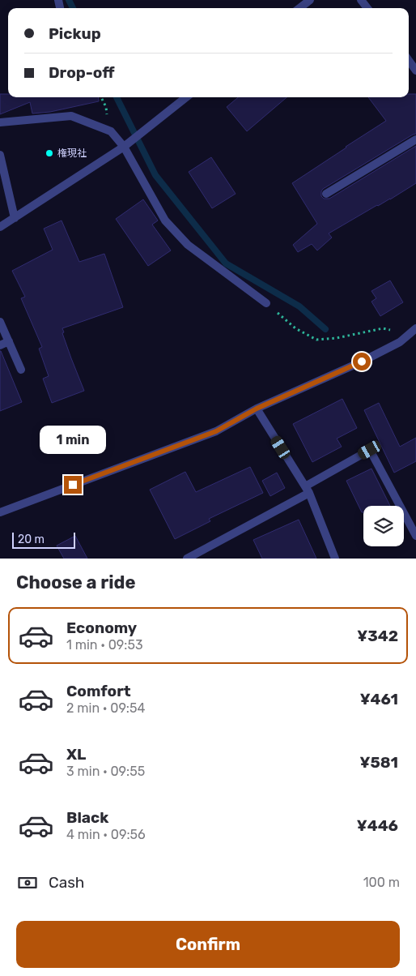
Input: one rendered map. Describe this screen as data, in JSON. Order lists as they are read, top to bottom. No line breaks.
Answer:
{"places":["権現社"],"scale_bar":"20 m","page":{"banner":["Pickup","Drop-off"],"bubble":"1 min","scale":"20 m","heading":"Choose a ride","list":[{"name":"Economy","note":"1 min · 09:53","value":"¥342"},{"name":"Comfort","note":"2 min · 09:54","value":"¥461"},{"name":"XL","note":"3 min · 09:55","value":"¥581"},{"name":"Black","note":"4 min · 09:56","value":"¥446"}],"pay":["Cash","100 m"],"buttons":"Confirm"}}
